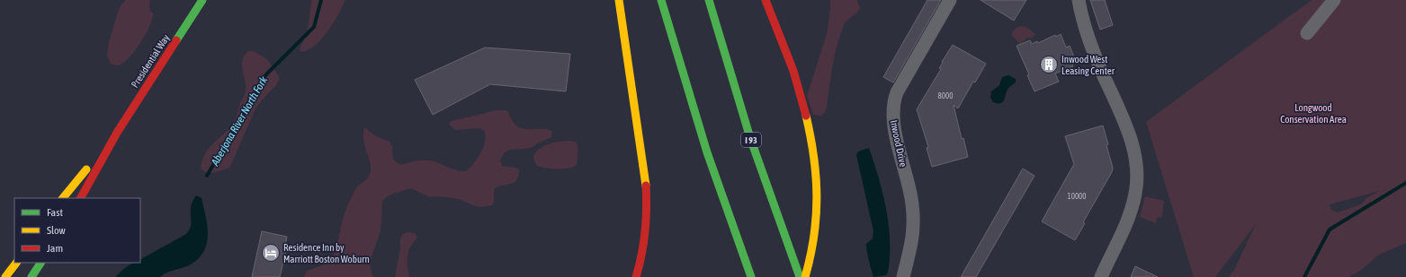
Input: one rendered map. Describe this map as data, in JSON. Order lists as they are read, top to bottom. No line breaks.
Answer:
{"streets":{"main road":["Presidential Way","I 93"],"street":["Inwood Drive"]},"water":["Aberjona River North Fork"],"parks":["Longwood Conservation Area"],"places":{"building":["Inwood West Leasing Center"],"hotel":["Residence Inn by Marriott Boston Woburn"]},"house_numbers":["8000","10000"],"legend":["Fast","Slow","Jam"]}
